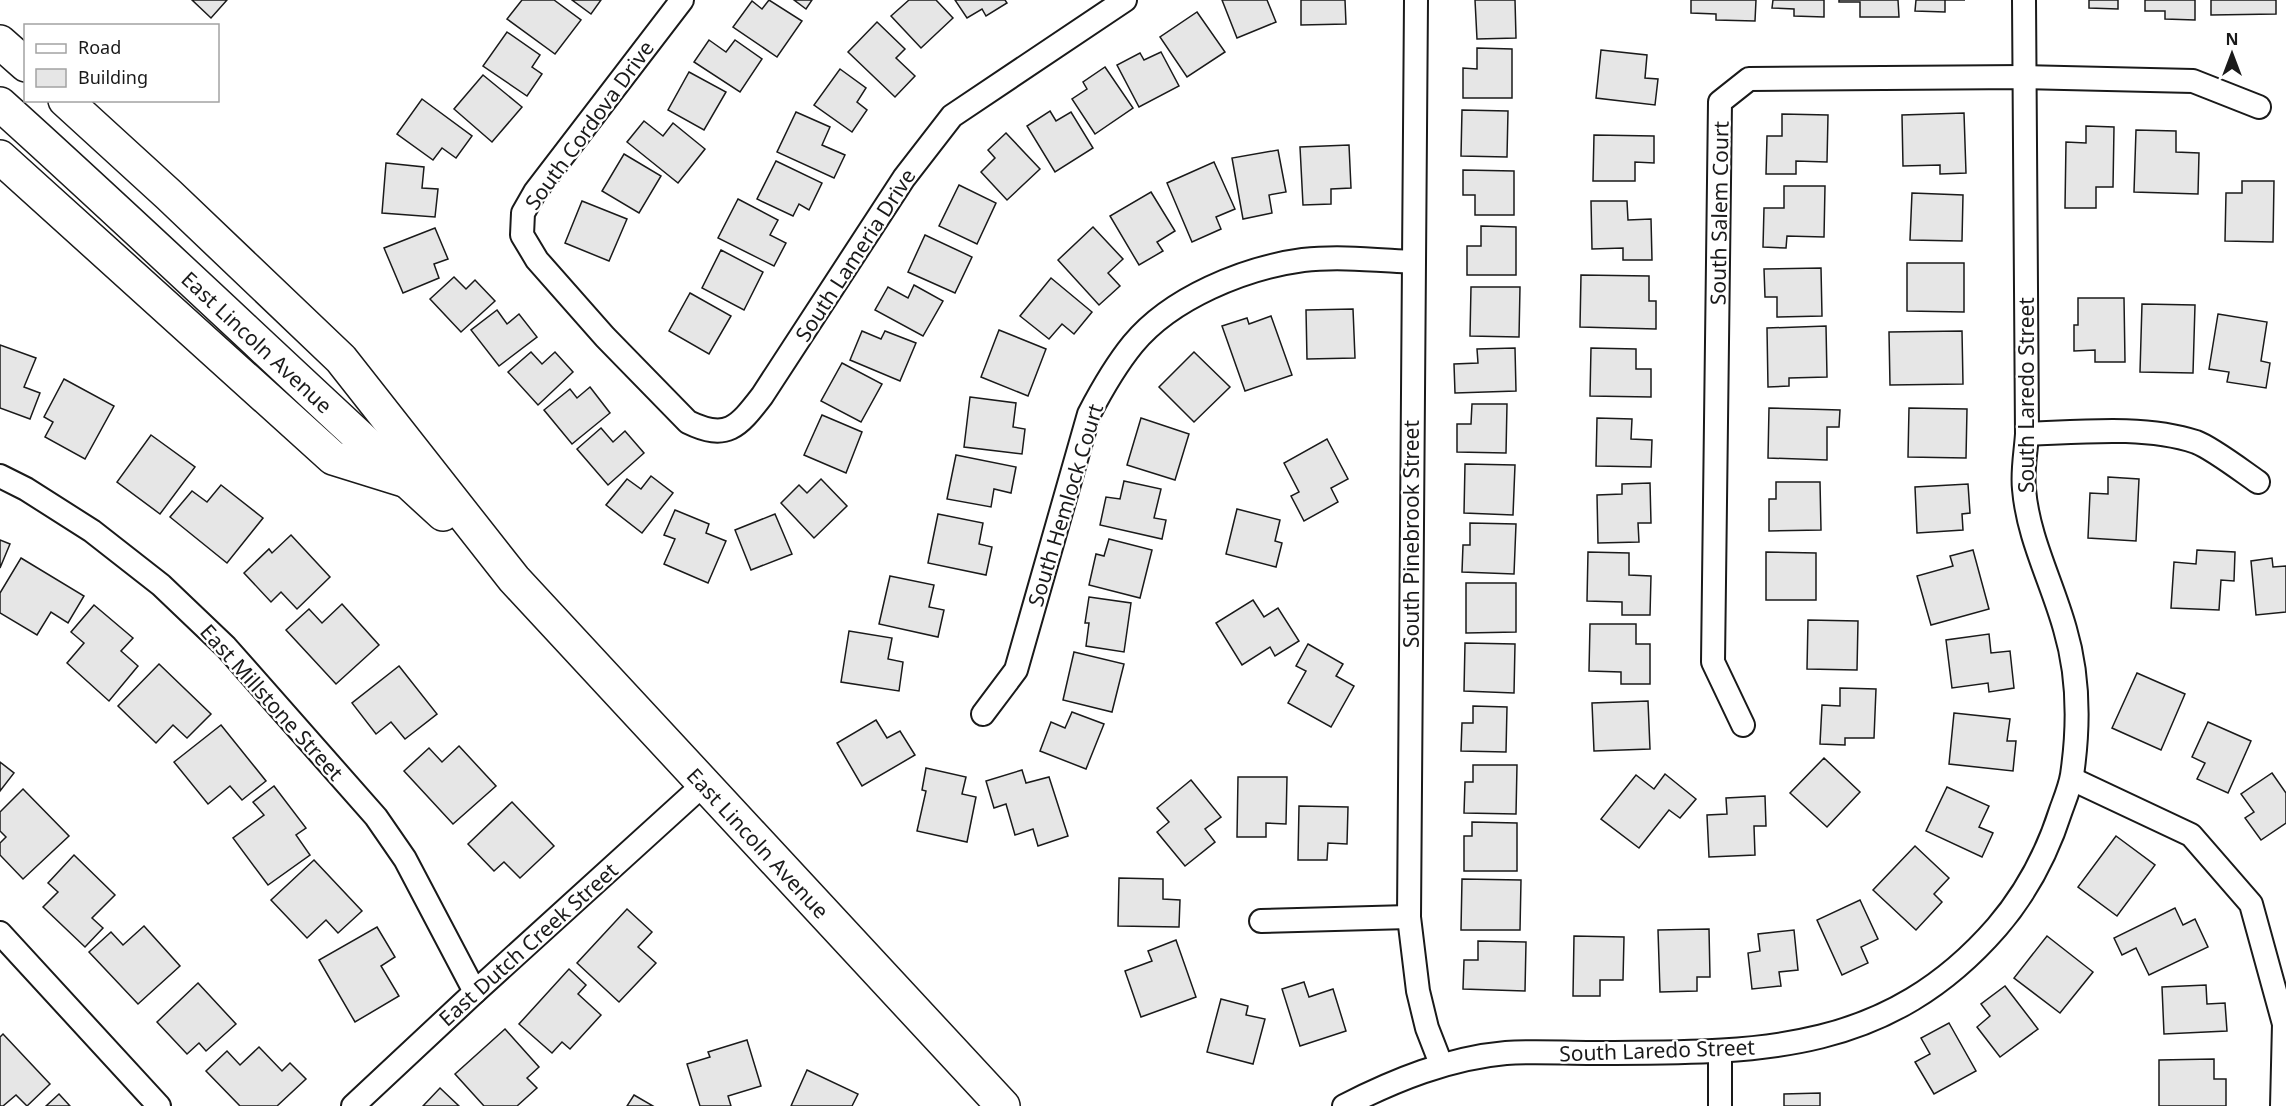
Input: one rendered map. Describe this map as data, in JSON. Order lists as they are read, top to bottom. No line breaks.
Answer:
{"streets":{"main road":["East Lincoln Avenue"],"street":["South Cordova Drive","South Salem Court","South Lameria Drive","South Laredo Street","South Hemlock Court","South Pinebrook Street","East Millstone Street","East Dutch Creek Street"]},"crossings":[["South Cordova Drive","South Lameria Drive"],["South Salem Court","South Laredo Street"],["East Lincoln Avenue","East Dutch Creek Street"],["South Laredo Street","South Pinebrook Street"],["South Hemlock Court","South Pinebrook Street"],["East Millstone Street","East Dutch Creek Street"]],"legend":["Road","Building"],"north":"top"}
